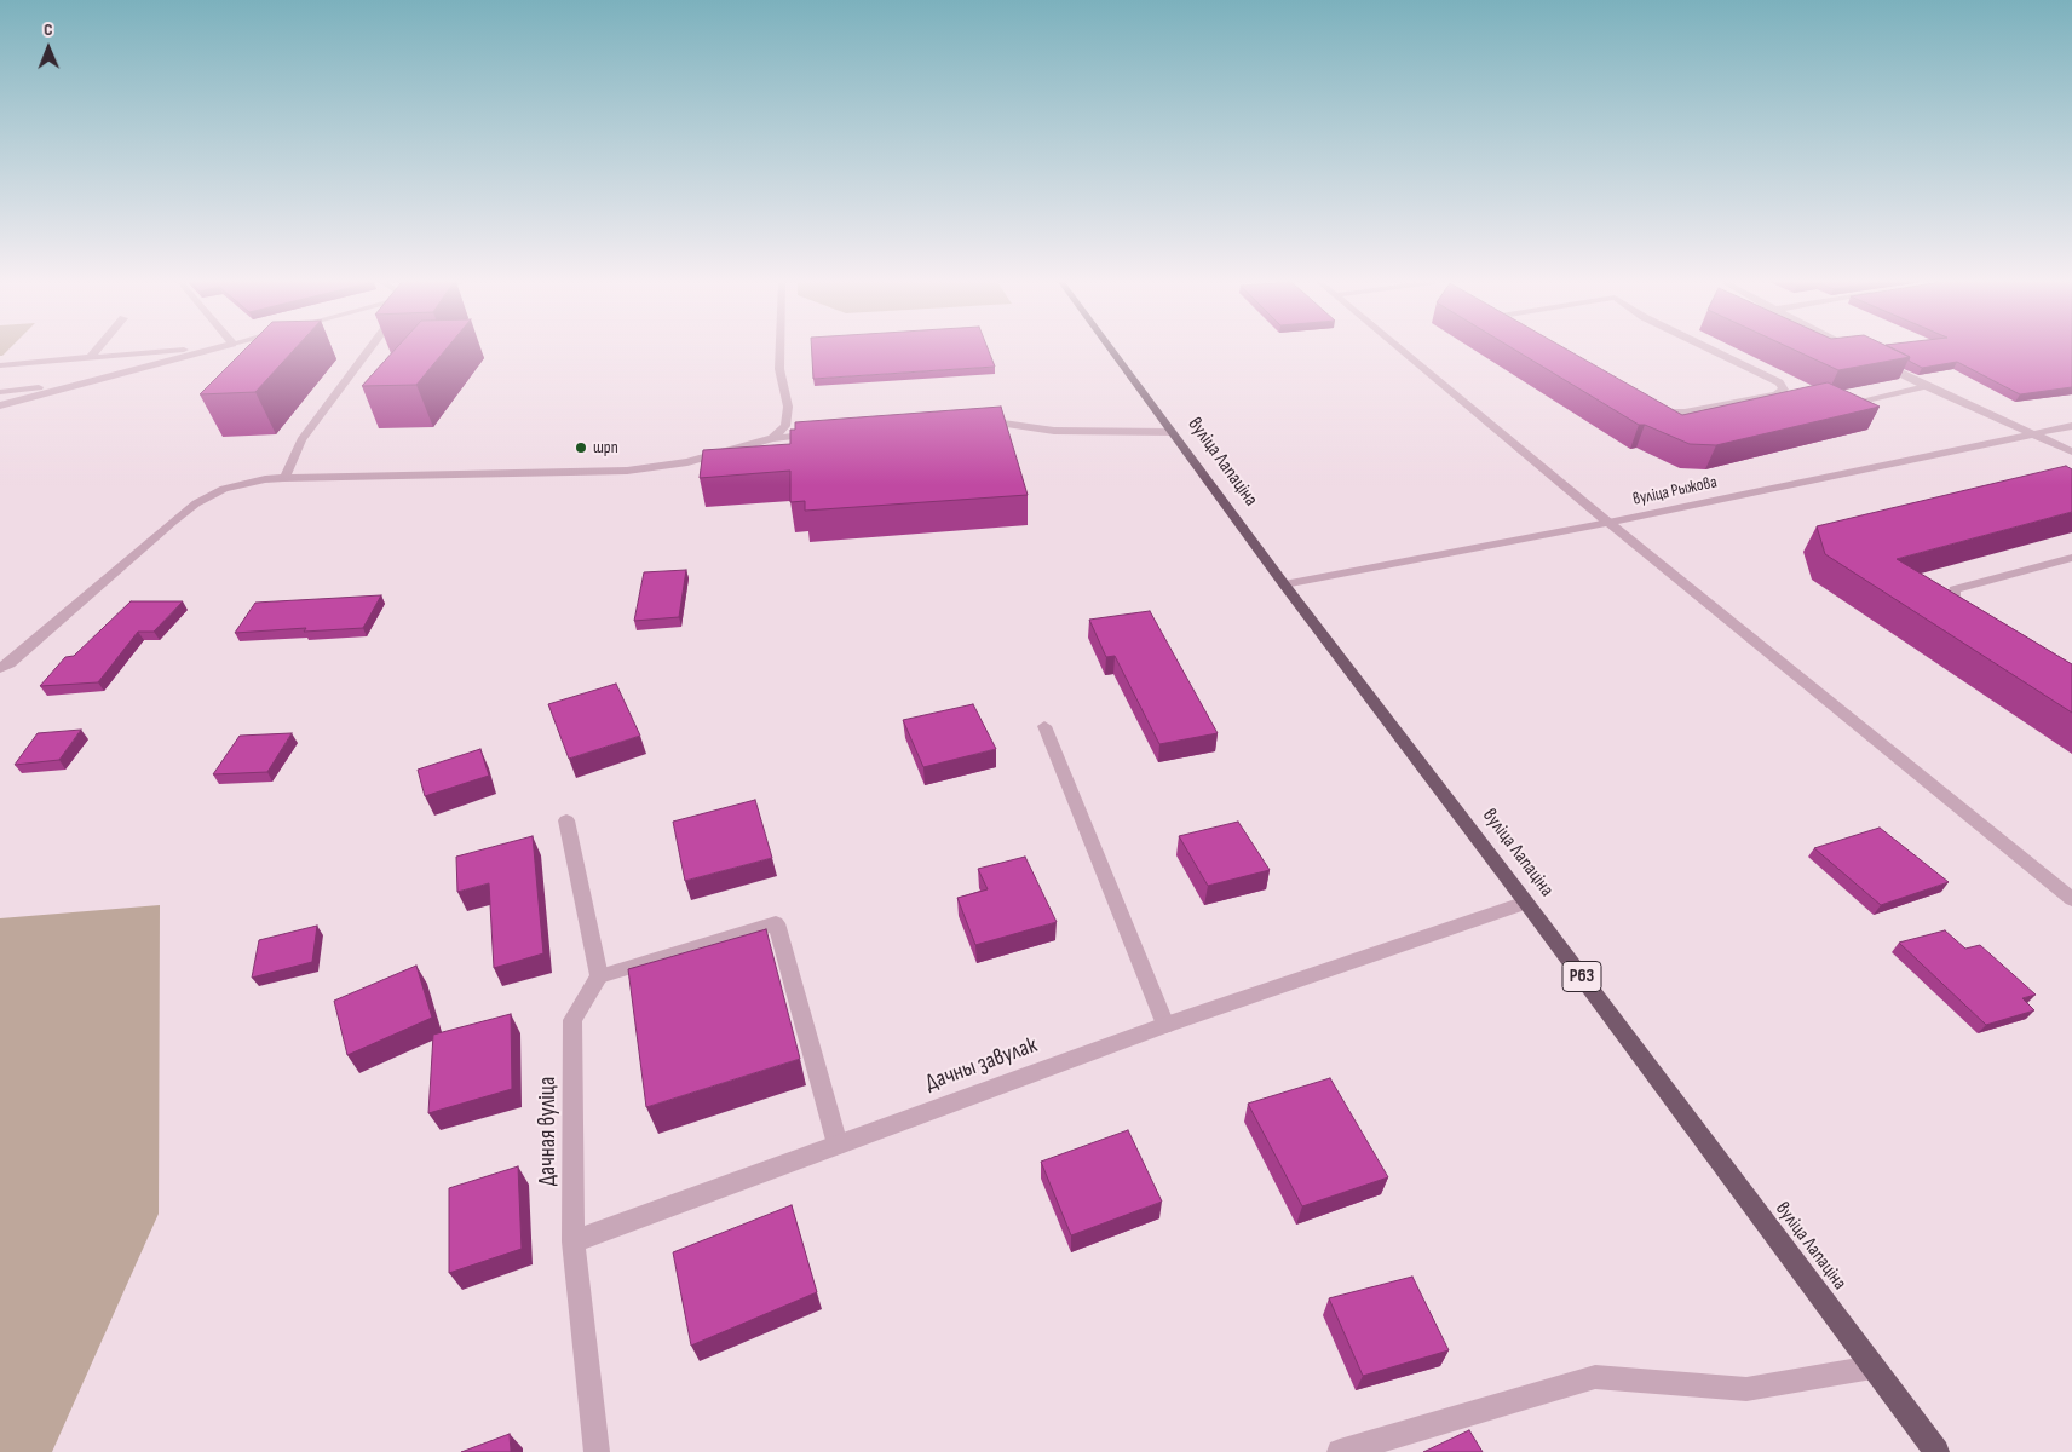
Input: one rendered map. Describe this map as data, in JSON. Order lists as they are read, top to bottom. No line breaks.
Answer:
{"streets":{"main road":["вуліца Лапаціна","Р63"],"street":["вуліца Рыжова","Дачны завулак","Дачная вуліца"]},"crossings":[["вуліца Лапаціна","вуліца Рыжова"],["вуліца Лапаціна","Дачны завулак"],["Дачны завулак","Дачная вуліца"]],"places":["шрп"],"north":"top"}
